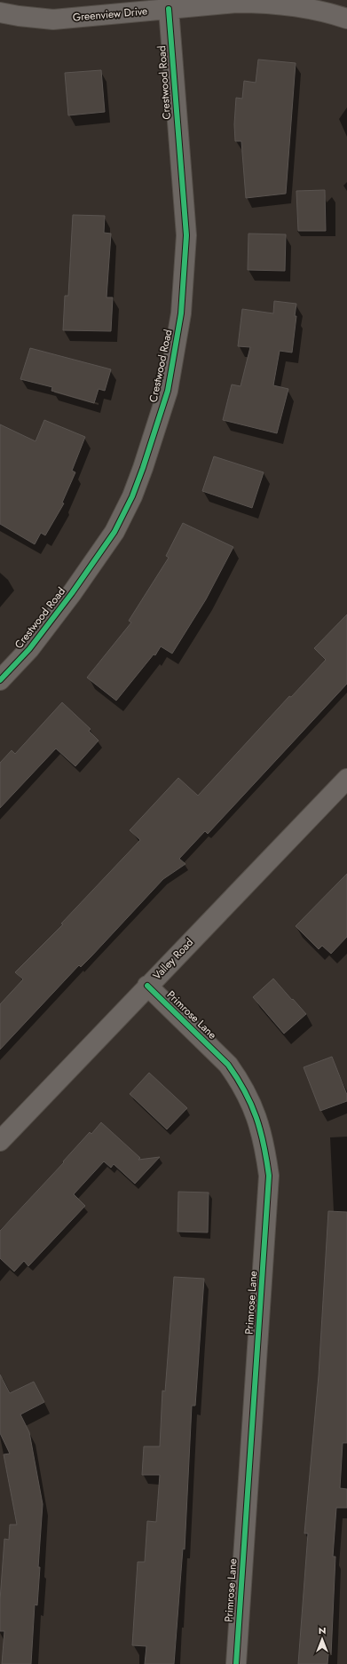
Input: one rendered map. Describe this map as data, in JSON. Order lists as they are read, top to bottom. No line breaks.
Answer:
{"streets":{"street":["Greenview Drive","Crestwood Road","Valley Road","Primrose Lane"]},"crossings":[["Greenview Drive","Crestwood Road"],["Valley Road","Primrose Lane"]],"north":"top"}
